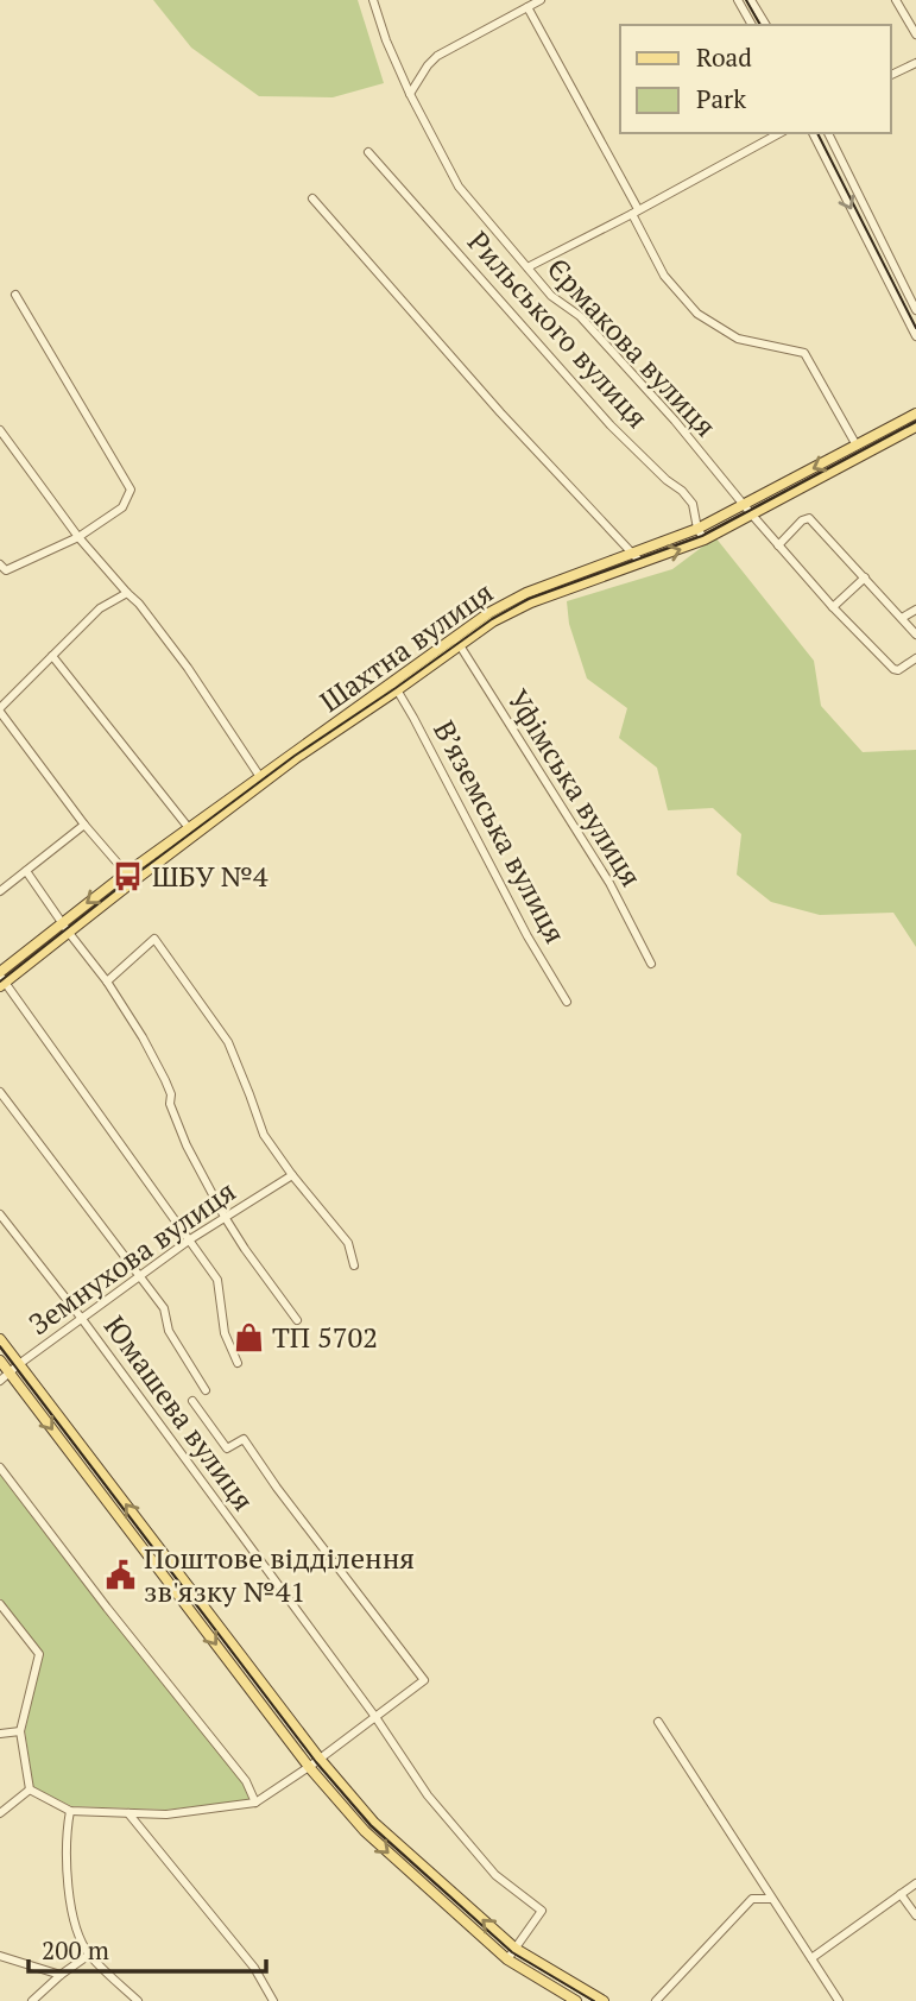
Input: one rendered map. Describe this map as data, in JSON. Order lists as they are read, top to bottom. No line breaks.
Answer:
{"streets":{"main road":["Шахтна вулиця"],"street":["Рильського вулиця","Єрмакова вулиця","Уфімська вулиця","В’яземська вулиця","Земнухова вулиця","Юмашева вулиця"]},"crossings":[["Рильського вулиця","Шахтна вулиця"],["Єрмакова вулиця","Шахтна вулиця"],["Шахтна вулиця","Уфімська вулиця"],["Шахтна вулиця","В’яземська вулиця"],["Земнухова вулиця","Юмашева вулиця"]],"places":{"bus stop":["ШБУ №4"],"shop":["ТП 5702"],"public building":["Поштове відділення зв'язку №41"]},"legend":["Road","Park"],"scale_bar":"200 m"}
